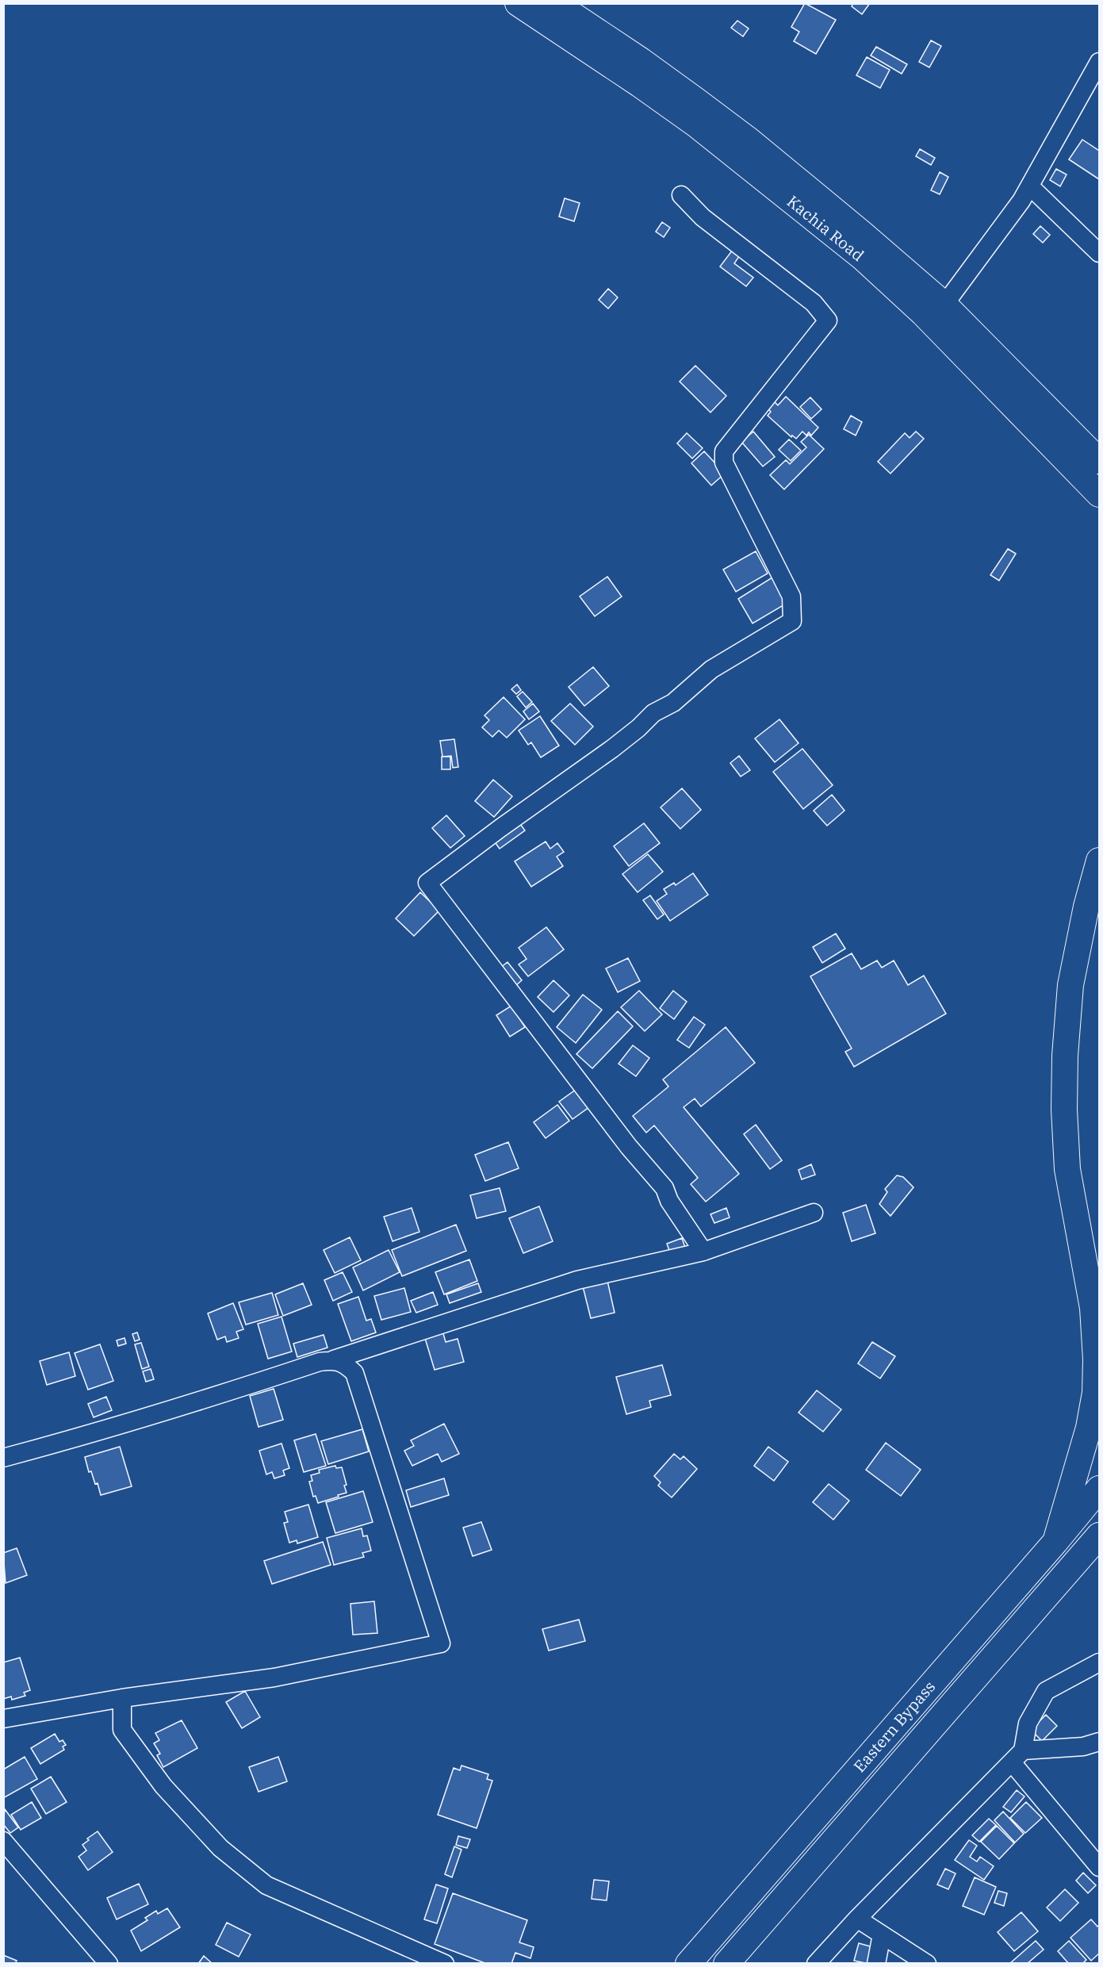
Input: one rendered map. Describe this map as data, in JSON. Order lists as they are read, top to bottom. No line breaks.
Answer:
{"streets":{"highway":["Kachia Road","Eastern Bypass"]}}
